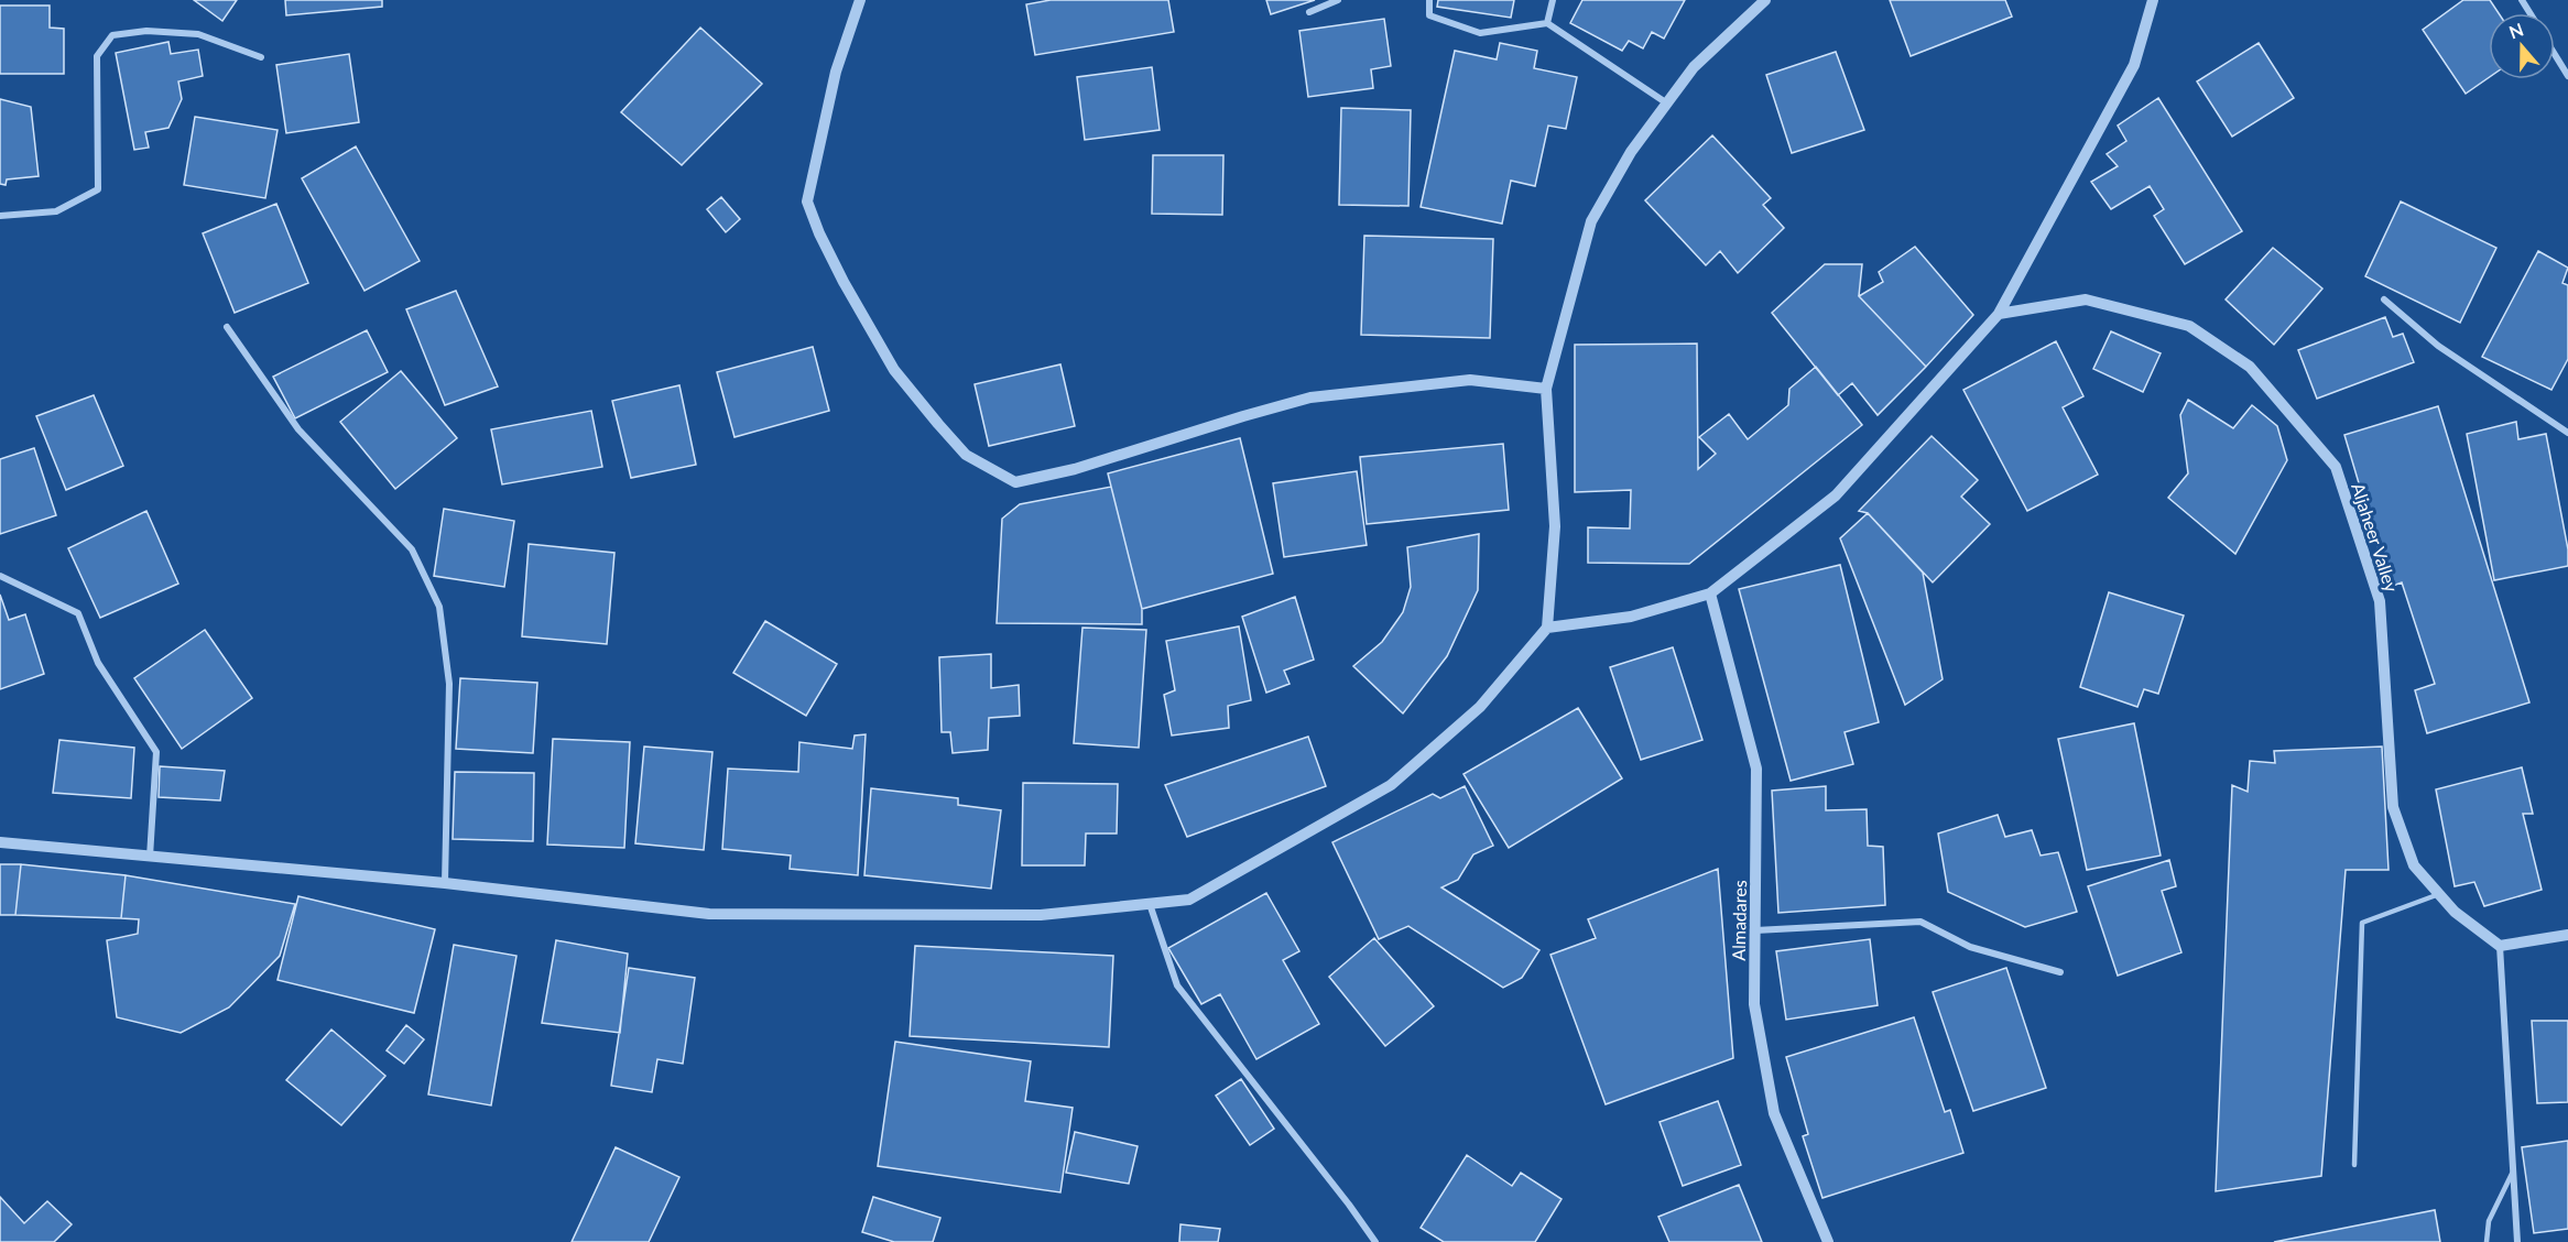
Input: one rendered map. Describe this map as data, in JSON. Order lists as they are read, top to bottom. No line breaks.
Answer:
{"streets":{"street":["Aljaheer Valley","Almadares"]},"north":"top"}
